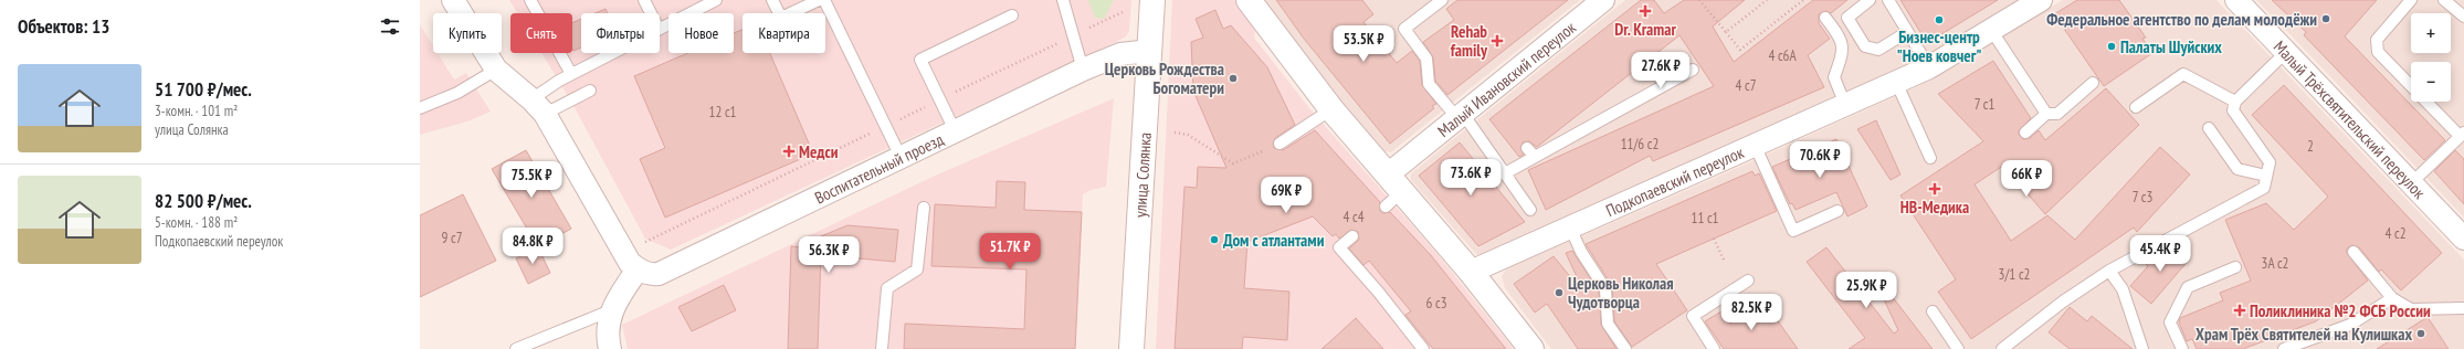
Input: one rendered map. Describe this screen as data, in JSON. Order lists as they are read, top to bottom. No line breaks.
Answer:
{"streets":{"street":["Малый Ивановский переулок","Малый Трёхсвятительский переулок","Воспитательный проезд","улица Солянка","Подкопаевский переулок"]},"crossings":[["Воспитательный проезд","улица Солянка"]],"places":{"health":["Dr. Kramar","Rehab family","Медси","НВ-Медика","Поликлиника №2 ФСБ России"],"other":["Федеральное агентство по делам молодёжи","Бизнес-центр \"Ноев ковчег\"","Палаты Шуйских","Церковь Рождества Богоматери","Дом с атлантами","Церковь Николая Чудотворца","Храм Трёх Святителей на Кулишках"]},"house_numbers":["4 с6А","4 с7","7 с1","12 с1","11/6 с2","2","7 с3","4 с4","11 с1","4 с2","9 с7","3А с2","3/1 с2","6 с3"],"page":{"heading":"Объектов: 13","map_buttons":["+","−"],"chip":["Купить","Снять","Фильтры","Новое","Квартира"],"price":["53.5K ₽","27.6K ₽","70.6K ₽","73.6K ₽","66K ₽","75.5K ₽","69K ₽","84.8K ₽","51.7K ₽","45.4K ₽","56.3K ₽","25.9K ₽","82.5K ₽"],"list":[{"name":"51 700 ₽/мес.","note":"3-комн. · 101 m² · улица Солянка"},{"name":"82 500 ₽/мес.","note":"5-комн. · 188 m² · Подкопаевский переулок"}]}}
